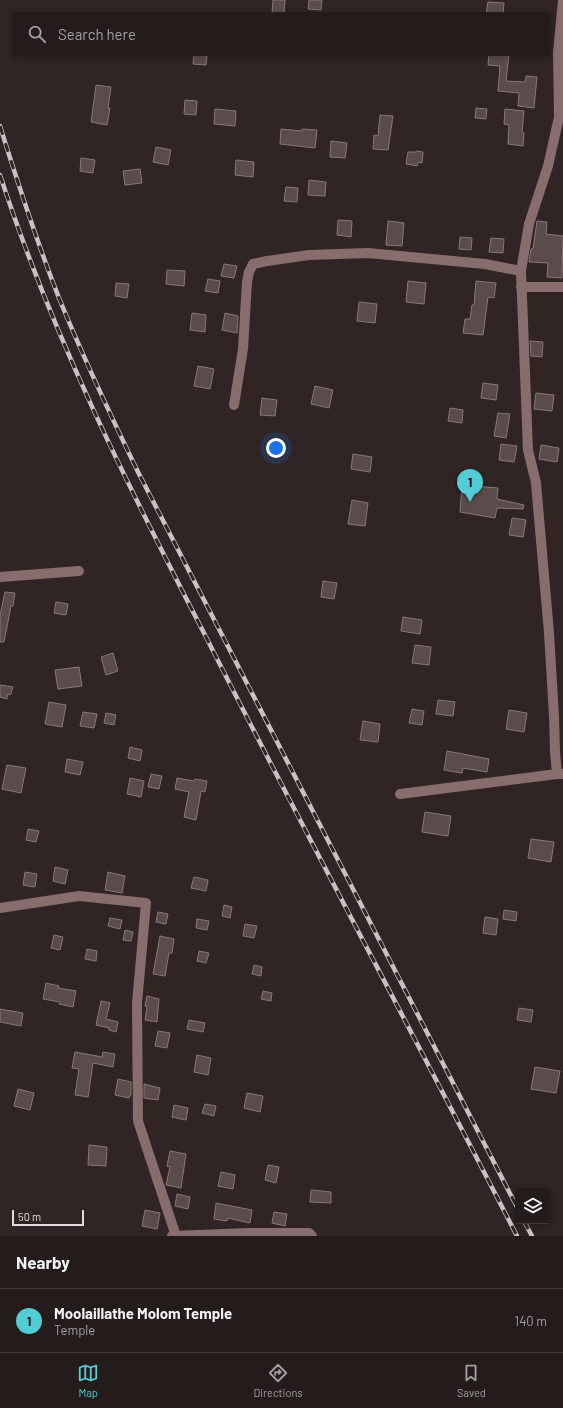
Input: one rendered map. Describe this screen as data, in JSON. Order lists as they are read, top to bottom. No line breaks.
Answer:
{"scale_bar":"50 m","page":{"search":"Search here","pins":"1","scale":"50 m","heading":"Nearby","list":[{"mark":"1","name":"Moolaillathe Molom Temple","note":"Temple","value":"140 m"}],"nav":["Map","Directions","Saved"]}}
